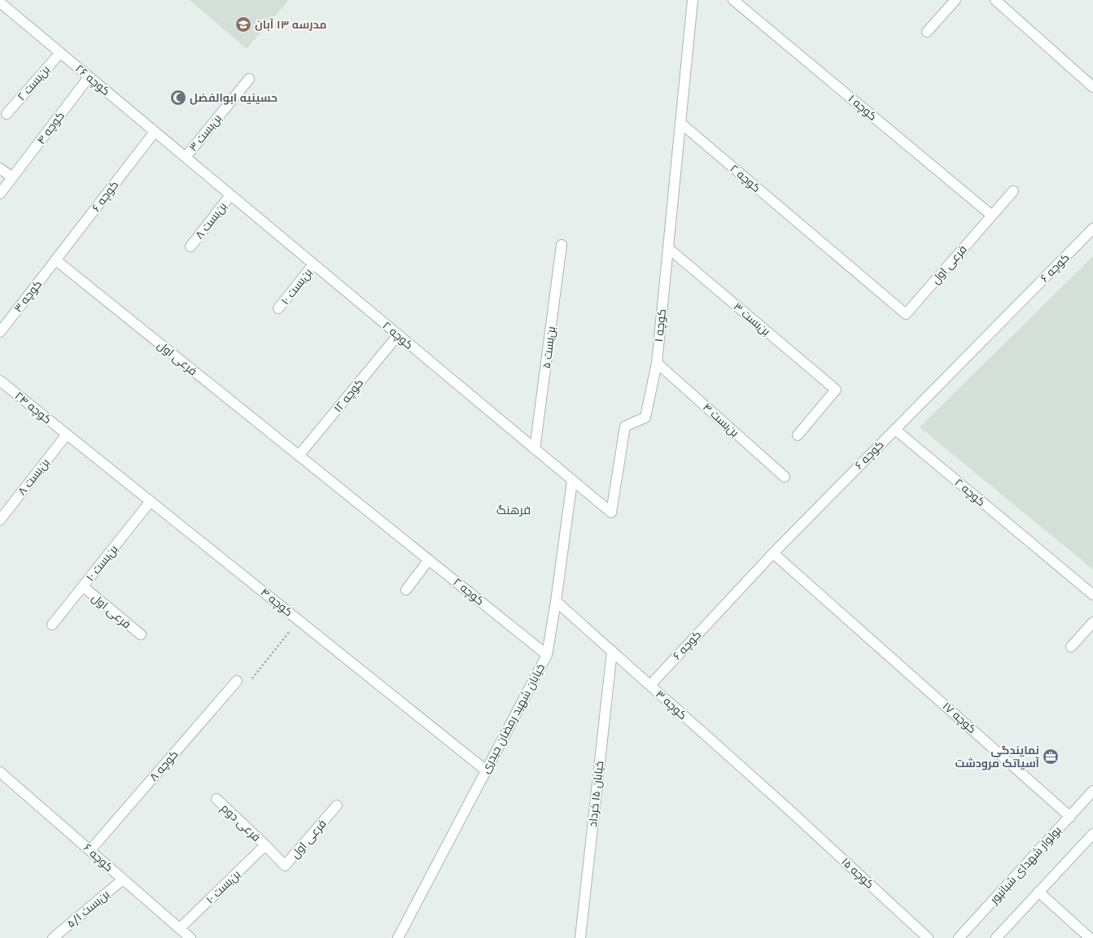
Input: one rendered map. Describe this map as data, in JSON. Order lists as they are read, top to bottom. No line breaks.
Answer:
{"streets":{"street":["کوچه ۲۶","بن‌بست ۲","کوچه ۱","کوچه ۴","بن‌بست ۳","کوچه ۲","کوچه ۶","بن‌بست ۸","فرعی اول","بن‌بست ۱۰","کوچه ۳","بن‌بست ۵","کوچه ۱۲","کوچه ۲۴","بن‌بست ۴","کوچه ۱۷","خیابان شهید رمضان حیدری","کوچه ۸","خیابان ۱۵ خرداد","فرعی دوم","بولوار شهدای شبانپور","کوچه ۱۵","بن‌بست ۵/۱"]},"crossings":[["کوچه ۲۶","بن‌بست ۲"],["کوچه ۲۶","کوچه ۴"],["کوچه ۲۶","بن‌بست ۳"],["کوچه ۲۶","کوچه ۲"],["کوچه ۲۶","کوچه ۶"],["کوچه ۱","بن‌بست ۳"],["کوچه ۱","کوچه ۲"],["کوچه ۱","فرعی اول"],["کوچه ۱","بن‌بست ۴"],["کوچه ۴","بن‌بست ۸"],["کوچه ۴","بن‌بست ۱۰"],["کوچه ۴","کوچه ۲۴"],["کوچه ۴","خیابان شهید رمضان حیدری"],["بن‌بست ۳","کوچه ۲"],["کوچه ۲","کوچه ۶"],["کوچه ۲","بن‌بست ۸"],["کوچه ۲","فرعی اول"],["کوچه ۲","بن‌بست ۱۰"],["کوچه ۲","بن‌بست ۵"],["کوچه ۲","کوچه ۱۲"],["کوچه ۲","خیابان شهید رمضان حیدری"],["کوچه ۶","فرعی اول"],["کوچه ۶","بن‌بست ۱۰"],["کوچه ۶","کوچه ۳"],["کوچه ۶","کوچه ۱۷"],["کوچه ۶","کوچه ۸"],["کوچه ۶","بن‌بست ۵/۱"],["بن‌بست ۸","کوچه ۲۴"],["فرعی اول","بن‌بست ۱۰"],["فرعی اول","کوچه ۳"],["فرعی اول","کوچه ۱۲"],["فرعی اول","فرعی دوم"],["بن‌بست ۱۰","فرعی دوم"],["کوچه ۳","خیابان شهید رمضان حیدری"],["کوچه ۳","خیابان ۱۵ خرداد"],["کوچه ۳","کوچه ۱۵"],["کوچه ۱۷","بولوار شهدای شبانپور"]],"districts":["فرهنگ"],"places":{"school or university":["مدرسه ۱۳ آبان"],"mosque":["حسینیه ابوالفضل"],"office":["نمایندگی آسیاتک مرودشت"]}}
